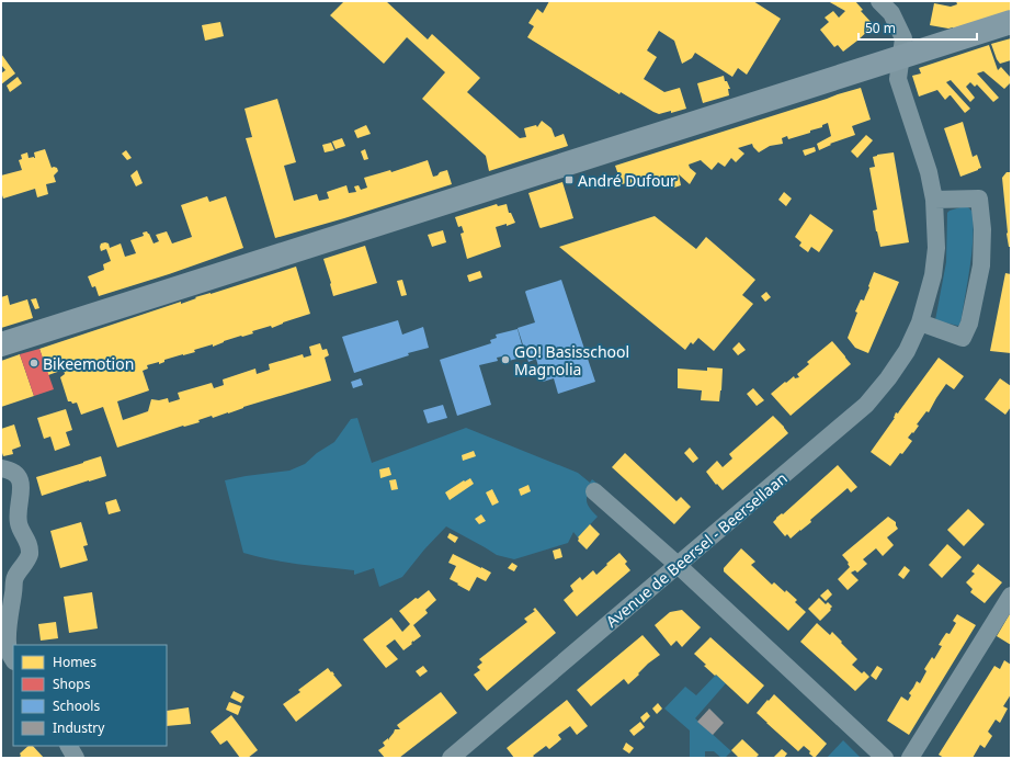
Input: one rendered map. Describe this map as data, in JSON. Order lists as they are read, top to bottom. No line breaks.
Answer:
{"streets":{"street":["Avenue de Beersel - Beersellaan"]},"places":{"transit":["André Dufour"],"other":["GO! Basisschool Magnolia","Bikeemotion"]},"legend":["Homes","Shops","Schools","Industry"],"scale_bar":"50 m"}
